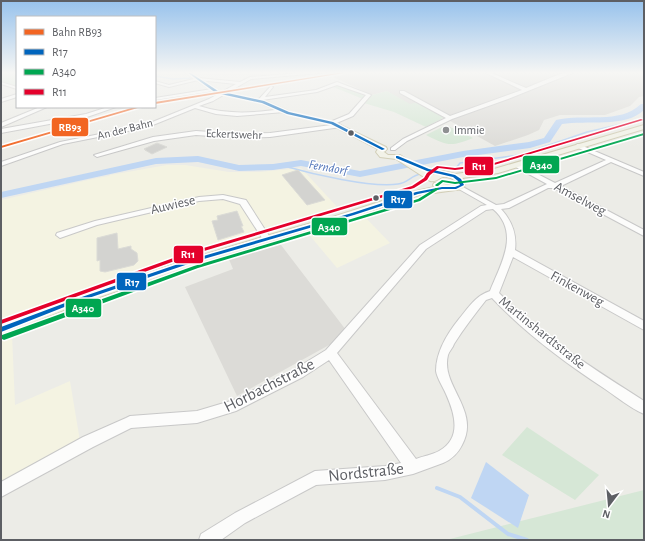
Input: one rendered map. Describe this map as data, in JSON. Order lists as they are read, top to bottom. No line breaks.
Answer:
{"streets":{"street":["An der Bahn","Eckertswehr","Amselweg","Auwiese","Finkenweg","Martinshardtstraße","Horbachstraße","Nordstraße"]},"crossings":[["Amselweg","Horbachstraße"],["Finkenweg","Martinshardtstraße"],["Martinshardtstraße","Horbachstraße"],["Martinshardtstraße","Nordstraße"]],"water":["Ferndorf"],"places":["Immie"],"lines":["rail line RB93","transit line R17","transit line R11","transit line A340"],"legend":["Bahn RB93","R17","A340","R11"],"north":"bottom"}
